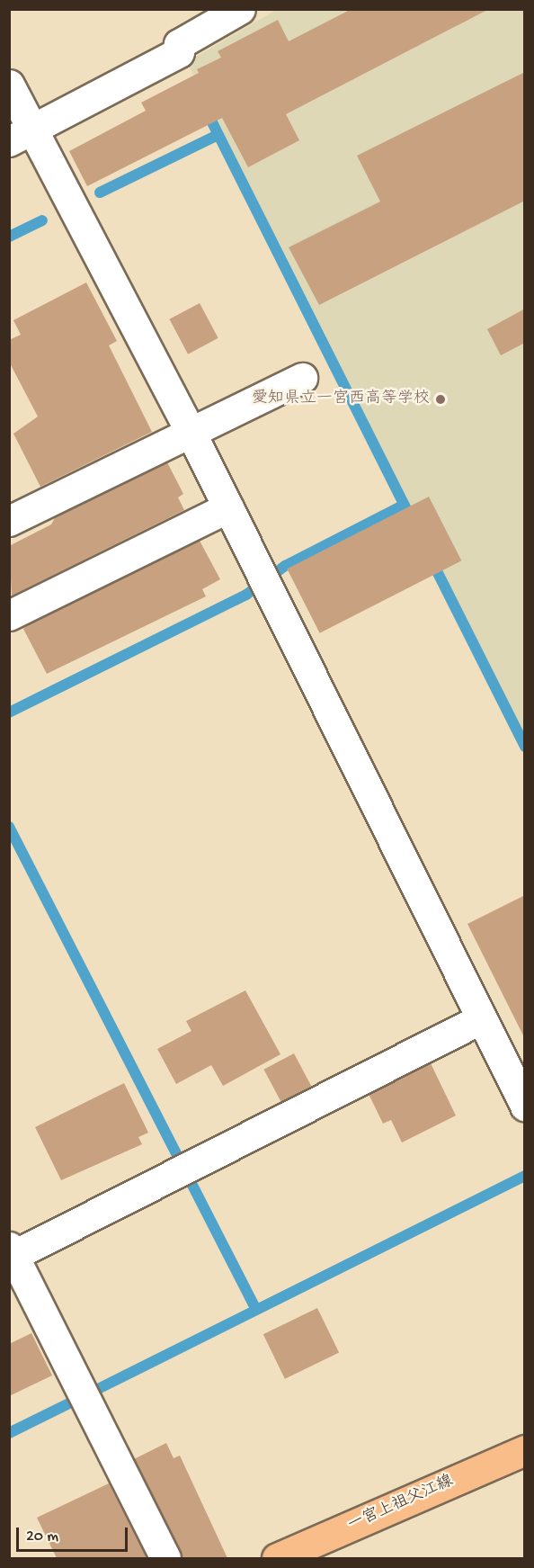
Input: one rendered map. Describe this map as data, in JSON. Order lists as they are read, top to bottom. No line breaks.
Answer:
{"streets":{"main road":["一宮上祖父江線"]},"places":["愛知県立一宮西高等学校"],"scale_bar":"20 m"}
